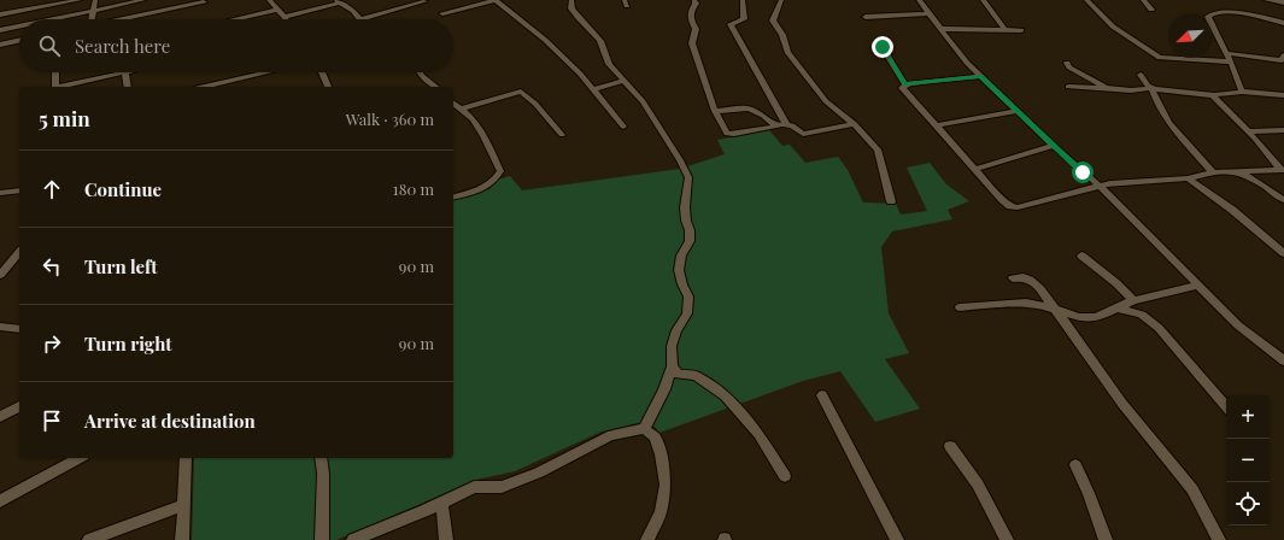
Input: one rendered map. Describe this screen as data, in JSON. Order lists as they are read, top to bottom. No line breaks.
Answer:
{"north":"bottom left","page":{"search":"Search here","heading":["5 min","Walk · 360 m"],"list":[["Continue","180 m"],["Turn left","90 m"],["Turn right","90 m"],"Arrive at destination"],"map_buttons":["+","−"]}}
